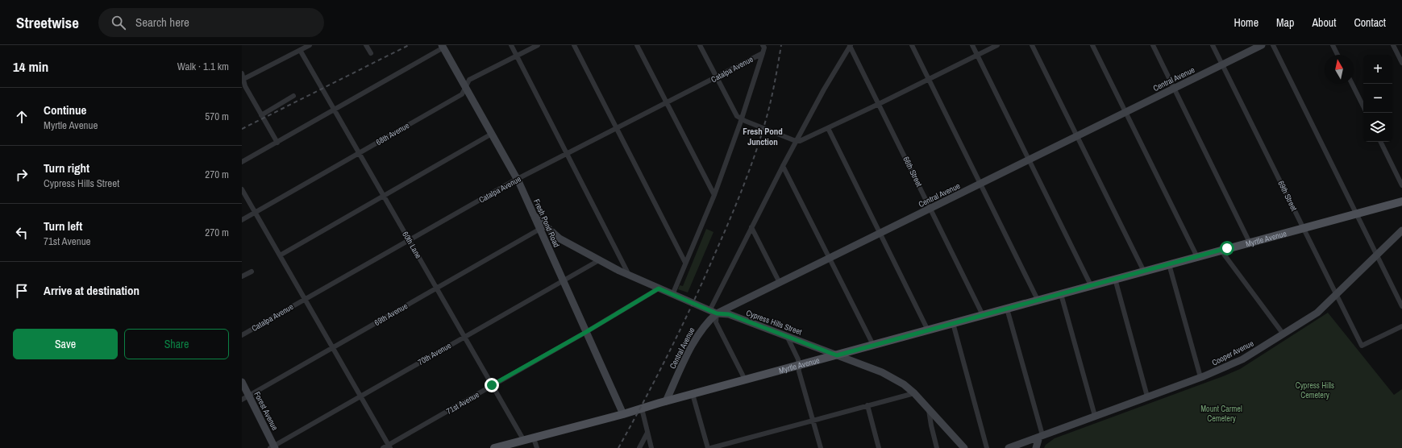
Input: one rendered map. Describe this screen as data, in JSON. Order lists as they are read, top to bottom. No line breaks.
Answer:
{"streets":{"main road":["Central Avenue","Fresh Pond Road","Myrtle Avenue","Cypress Hills Street","Cooper Avenue","Forest Avenue"],"street":["Catalpa Avenue","68th Avenue","66th Street","69th Street","60th Lane","69th Avenue","70th Avenue","71st Avenue"]},"crossings":[["Catalpa Avenue","Fresh Pond Road"],["Catalpa Avenue","60th Lane"],["Central Avenue","66th Street"],["Central Avenue","69th Street"],["Central Avenue","Myrtle Avenue"],["Central Avenue","Cypress Hills Street"],["68th Avenue","Fresh Pond Road"],["68th Avenue","60th Lane"],["66th Street","Myrtle Avenue"],["69th Street","Myrtle Avenue"],["69th Street","Cooper Avenue"],["Fresh Pond Road","Myrtle Avenue"],["Fresh Pond Road","69th Avenue"],["Fresh Pond Road","Cypress Hills Street"],["Fresh Pond Road","70th Avenue"],["Fresh Pond Road","71st Avenue"],["Myrtle Avenue","60th Lane"],["Myrtle Avenue","Cypress Hills Street"],["60th Lane","69th Avenue"],["60th Lane","70th Avenue"],["60th Lane","71st Avenue"],["69th Avenue","Cypress Hills Street"],["69th Avenue","Forest Avenue"],["Cypress Hills Street","70th Avenue"],["Cypress Hills Street","71st Avenue"],["70th Avenue","Forest Avenue"]],"districts":["Fresh Pond Junction"],"parks":["Cypress Hills Cemetery","Mount Carmel Cemetery"],"north":"top","page":{"header":"Streetwise","search":"Search here","nav":["Home","Map","About","Contact"],"heading":["14 min","Walk · 1.1 km"],"map_buttons":["+","−"],"list":[["Continue","Myrtle Avenue","570 m"],["Turn right","Cypress Hills Street","270 m"],["Turn left","71st Avenue","270 m"],"Arrive at destination"],"buttons":["Save","Share"]}}
